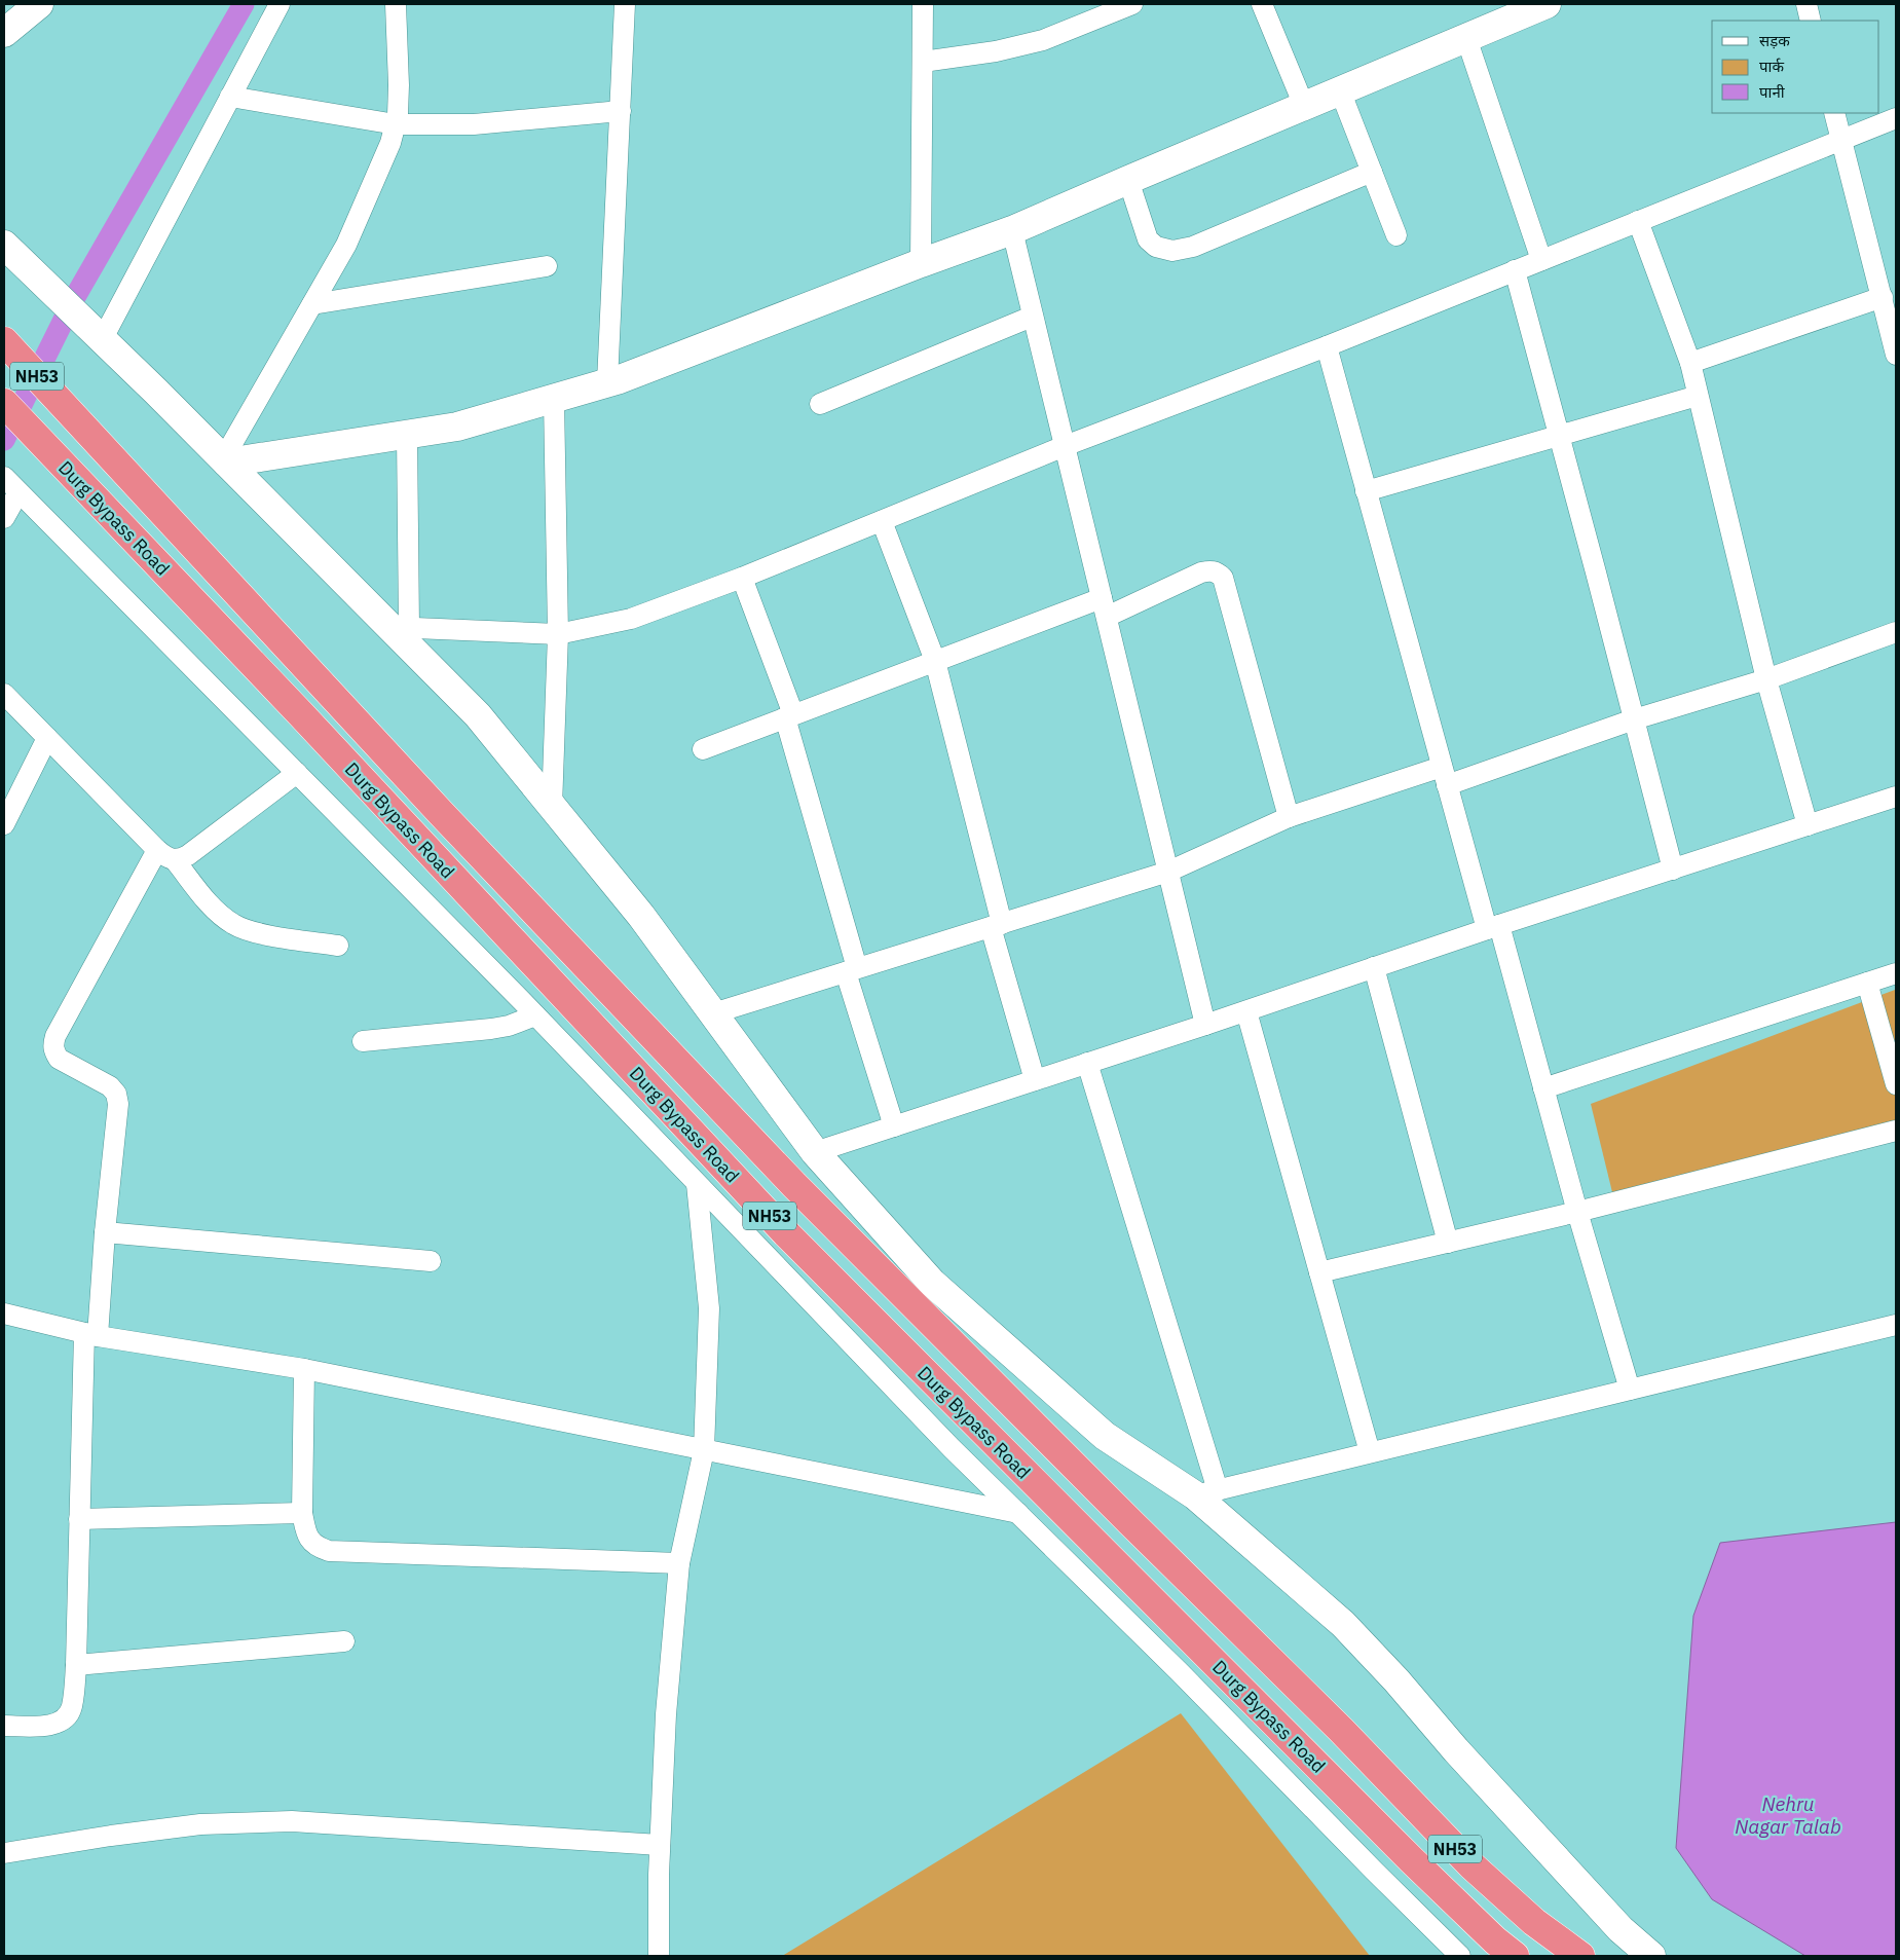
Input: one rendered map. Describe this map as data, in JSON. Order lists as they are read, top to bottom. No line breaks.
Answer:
{"streets":{"highway":["NH53","Durg Bypass Road"]},"water":["Nehru Nagar Talab"],"legend":["सड़क","पार्क","पानी"]}
